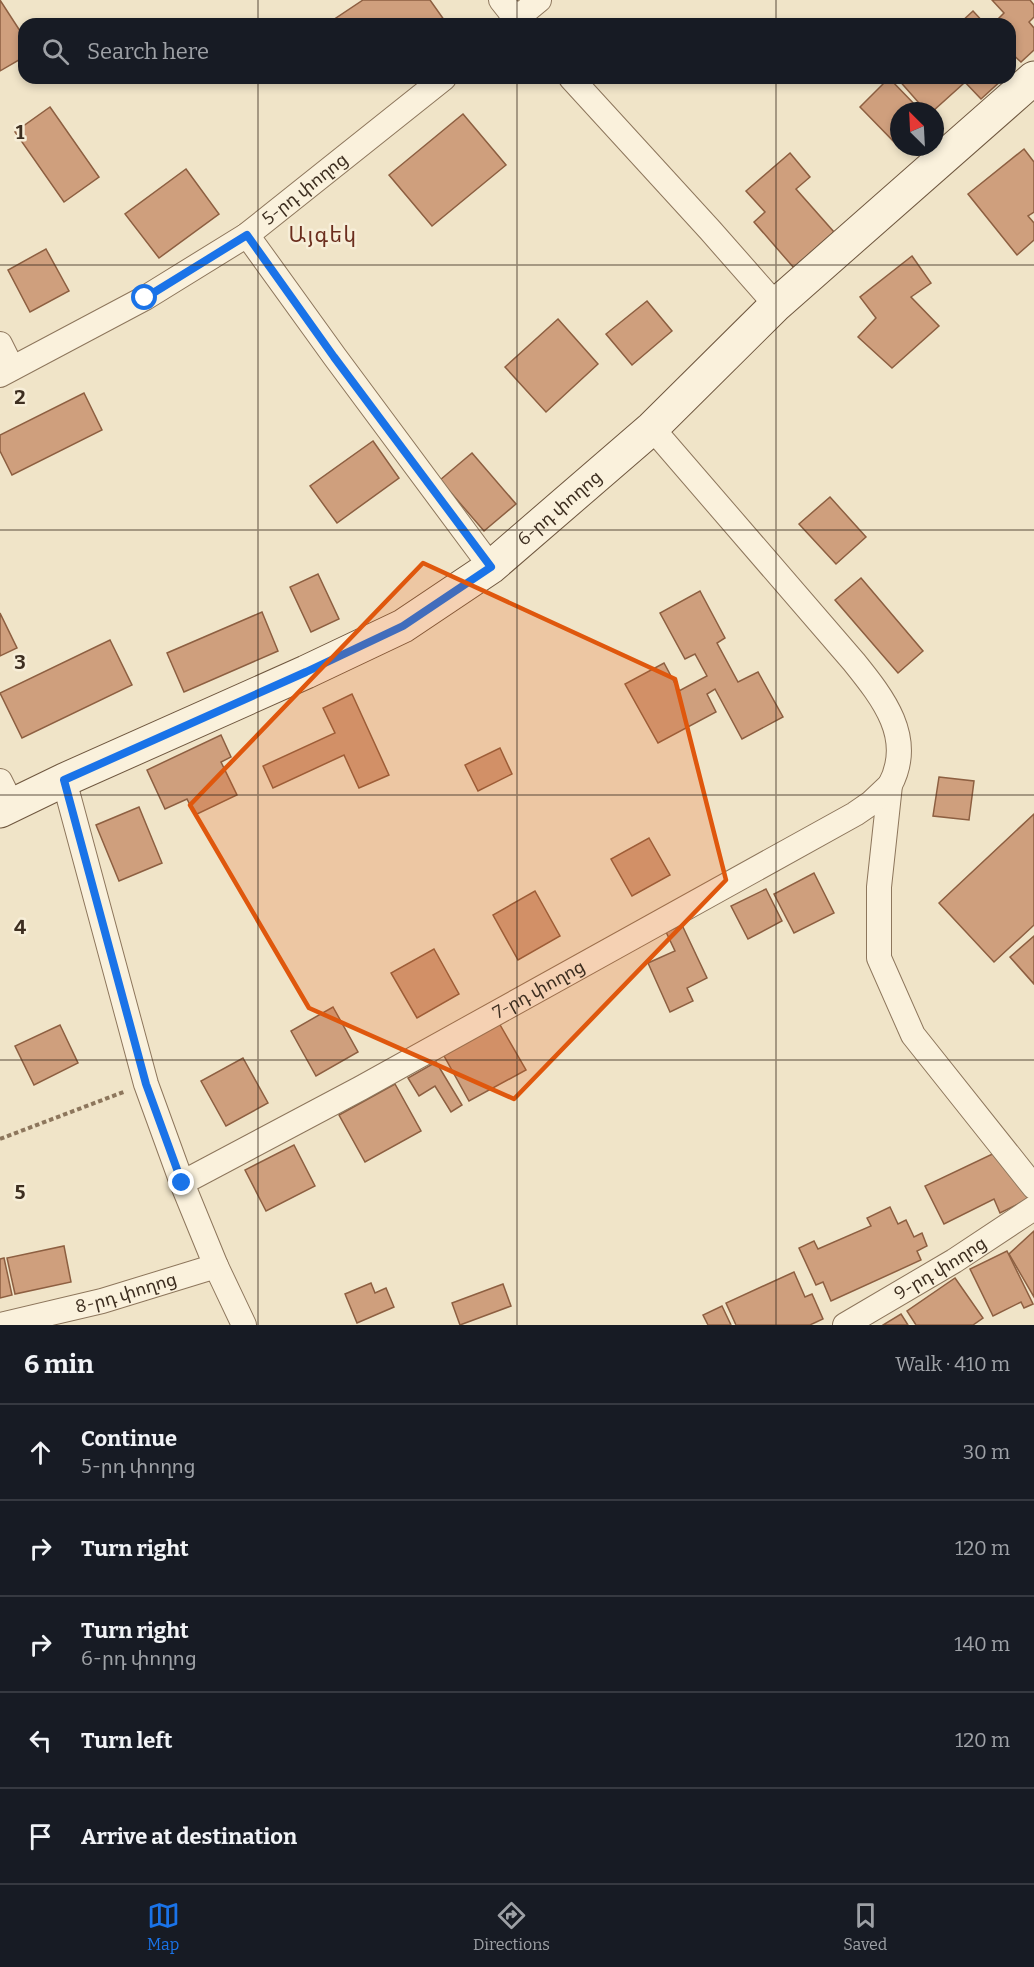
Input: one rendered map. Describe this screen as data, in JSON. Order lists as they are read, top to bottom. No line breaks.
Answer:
{"streets":{"main road":["6-րդ փողոց"],"street":["5-րդ փողոց","7-րդ փողոց","9-րդ փողոց","8-րդ փողոց"]},"districts":["Այգեկ"],"north":"top left","page":{"search":"Search here","heading":["6 min","Walk · 410 m"],"list":[["Continue","5-րդ փողոց","30 m"],["Turn right","120 m"],["Turn right","6-րդ փողոց","140 m"],["Turn left","120 m"],"Arrive at destination"],"nav":["Map","Directions","Saved"]},"grid":{"rows":["1","2","3","4","5"]}}
